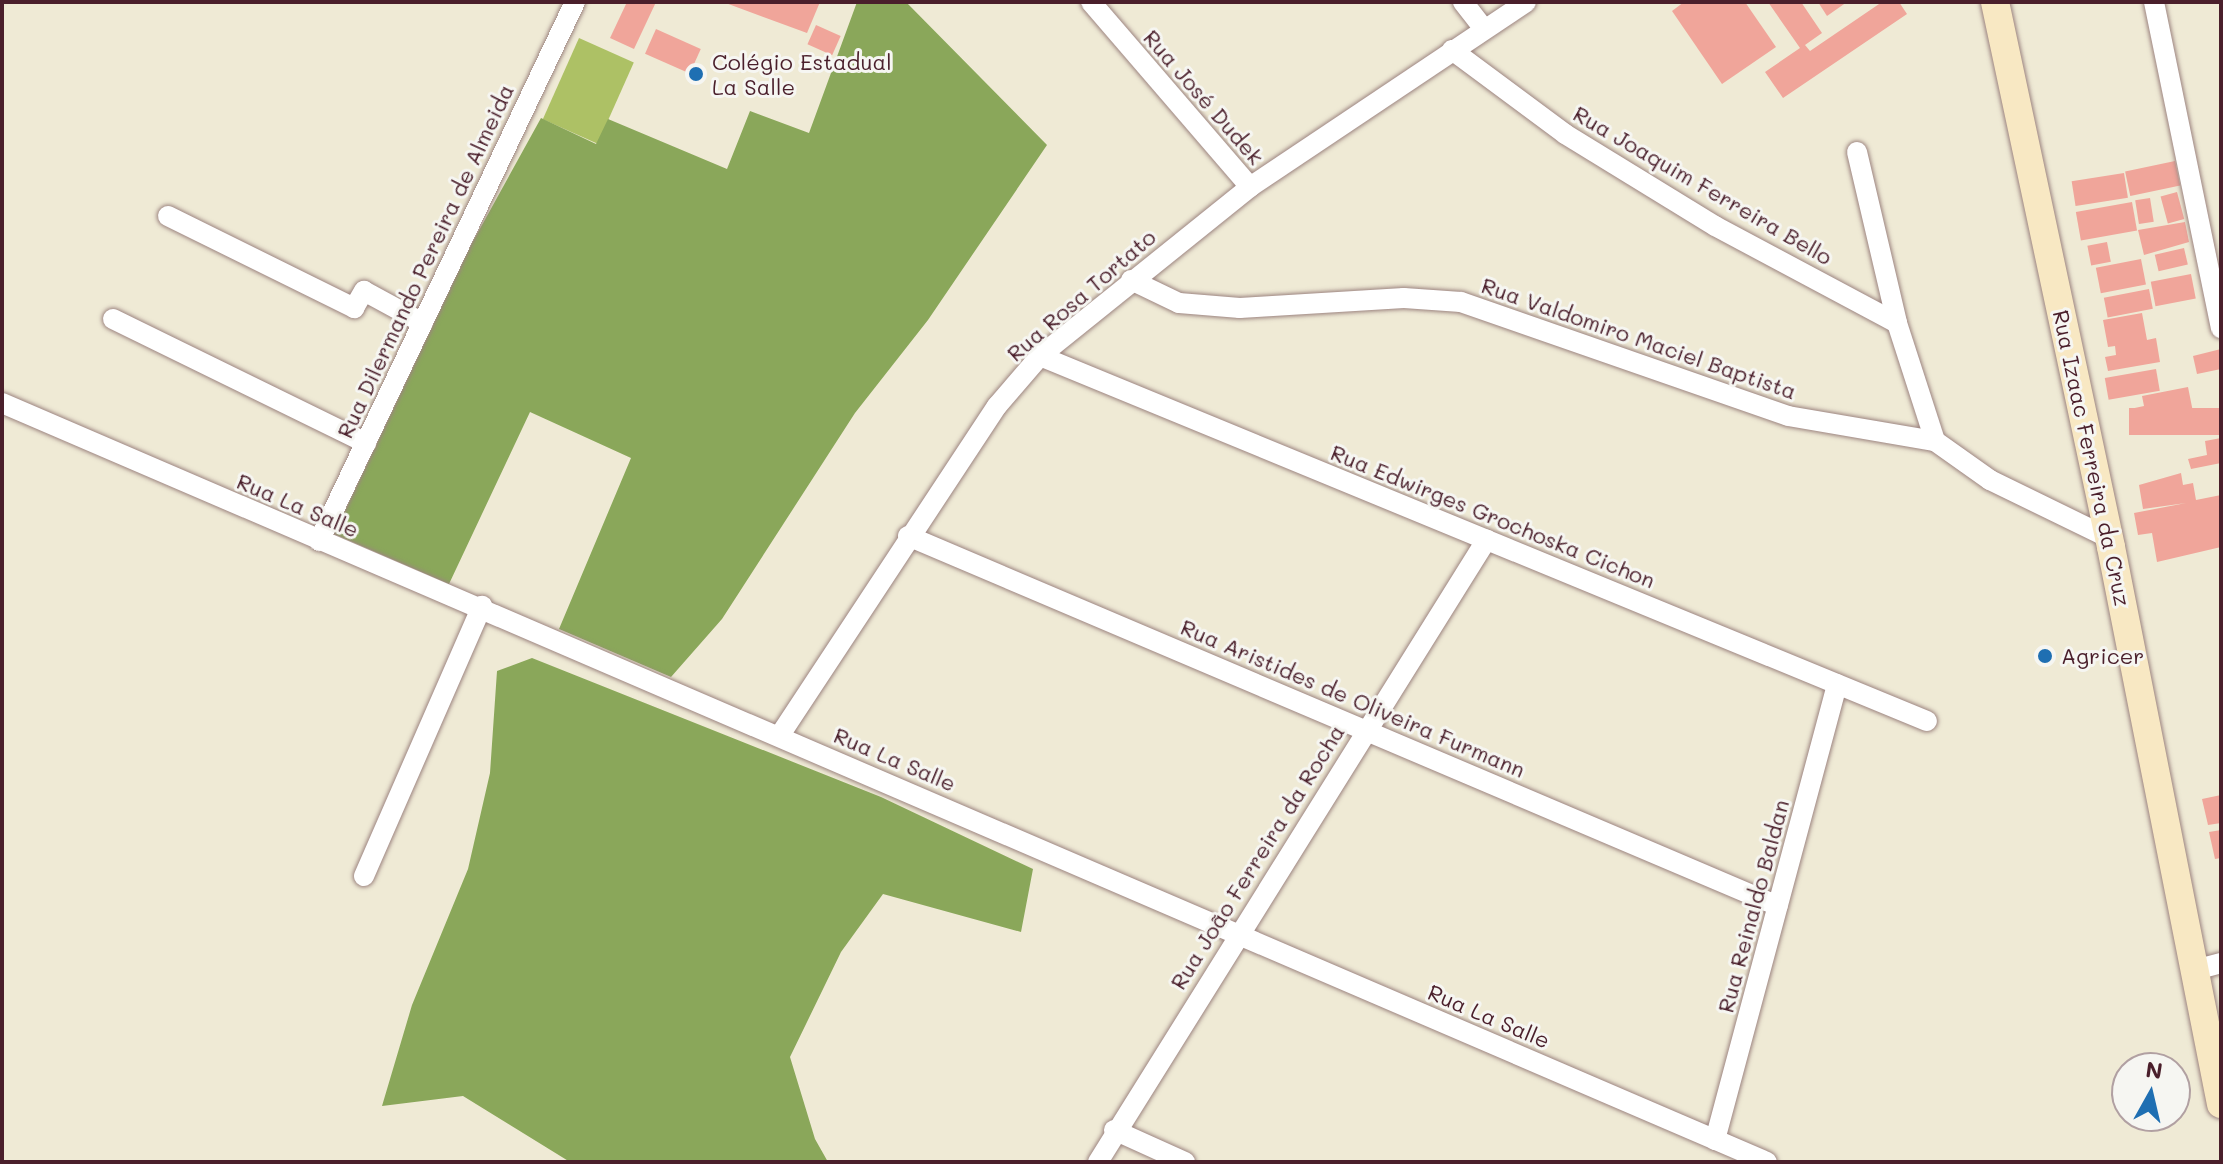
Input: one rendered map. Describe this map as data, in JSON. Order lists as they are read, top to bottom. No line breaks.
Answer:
{"streets":{"main road":["Rua Izaac Ferreira da Cruz"],"street":["Rua José Dudek","Rua Joaquim Ferreira Bello","Rua Dilermando Pereira de Almeida","Rua Rosa Tortato","Rua Valdomiro Maciel Baptista","Rua La Salle","Rua Edwirges Grochoska Cichon","Rua Aristides de Oliveira Furmann","Rua João Ferreira da Rocha","Rua Reinaldo Baldan"]},"crossings":[["Rua José Dudek","Rua Rosa Tortato"],["Rua Joaquim Ferreira Bello","Rua Rosa Tortato"],["Rua Dilermando Pereira de Almeida","Rua La Salle"],["Rua Rosa Tortato","Rua Valdomiro Maciel Baptista"],["Rua Rosa Tortato","Rua La Salle"],["Rua Rosa Tortato","Rua Edwirges Grochoska Cichon"],["Rua Rosa Tortato","Rua Aristides de Oliveira Furmann"],["Rua Valdomiro Maciel Baptista","Rua Izaac Ferreira da Cruz"],["Rua La Salle","Rua João Ferreira da Rocha"],["Rua La Salle","Rua Reinaldo Baldan"],["Rua Edwirges Grochoska Cichon","Rua João Ferreira da Rocha"],["Rua Edwirges Grochoska Cichon","Rua Reinaldo Baldan"],["Rua Aristides de Oliveira Furmann","Rua João Ferreira da Rocha"],["Rua Aristides de Oliveira Furmann","Rua Reinaldo Baldan"]],"places":["Colégio Estadual La Salle","Agricer"],"north":"top"}
